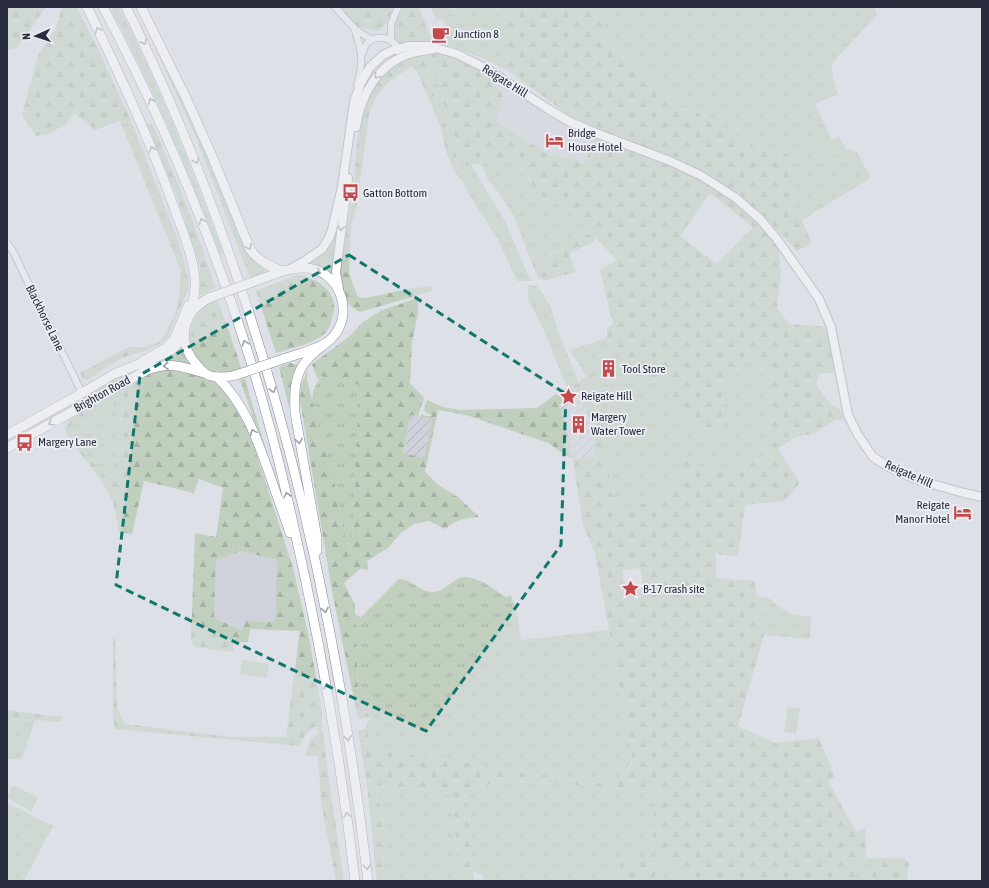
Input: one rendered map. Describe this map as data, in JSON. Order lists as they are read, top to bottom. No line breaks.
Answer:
{"streets":{"highway":["Brighton Road"],"main road":["Reigate Hill"],"street":["Blackhorse Lane"]},"crossings":[["Blackhorse Lane","Brighton Road"]],"places":{"cafe":["Junction 8"],"hotel":["Bridge House Hotel","Reigate Manor Hotel"],"bus stop":["Gatton Bottom","Margery Lane"],"building":["Tool Store","Margery Water Tower"],"place":["Reigate Hill","B-17 crash site"]},"north":"left"}
